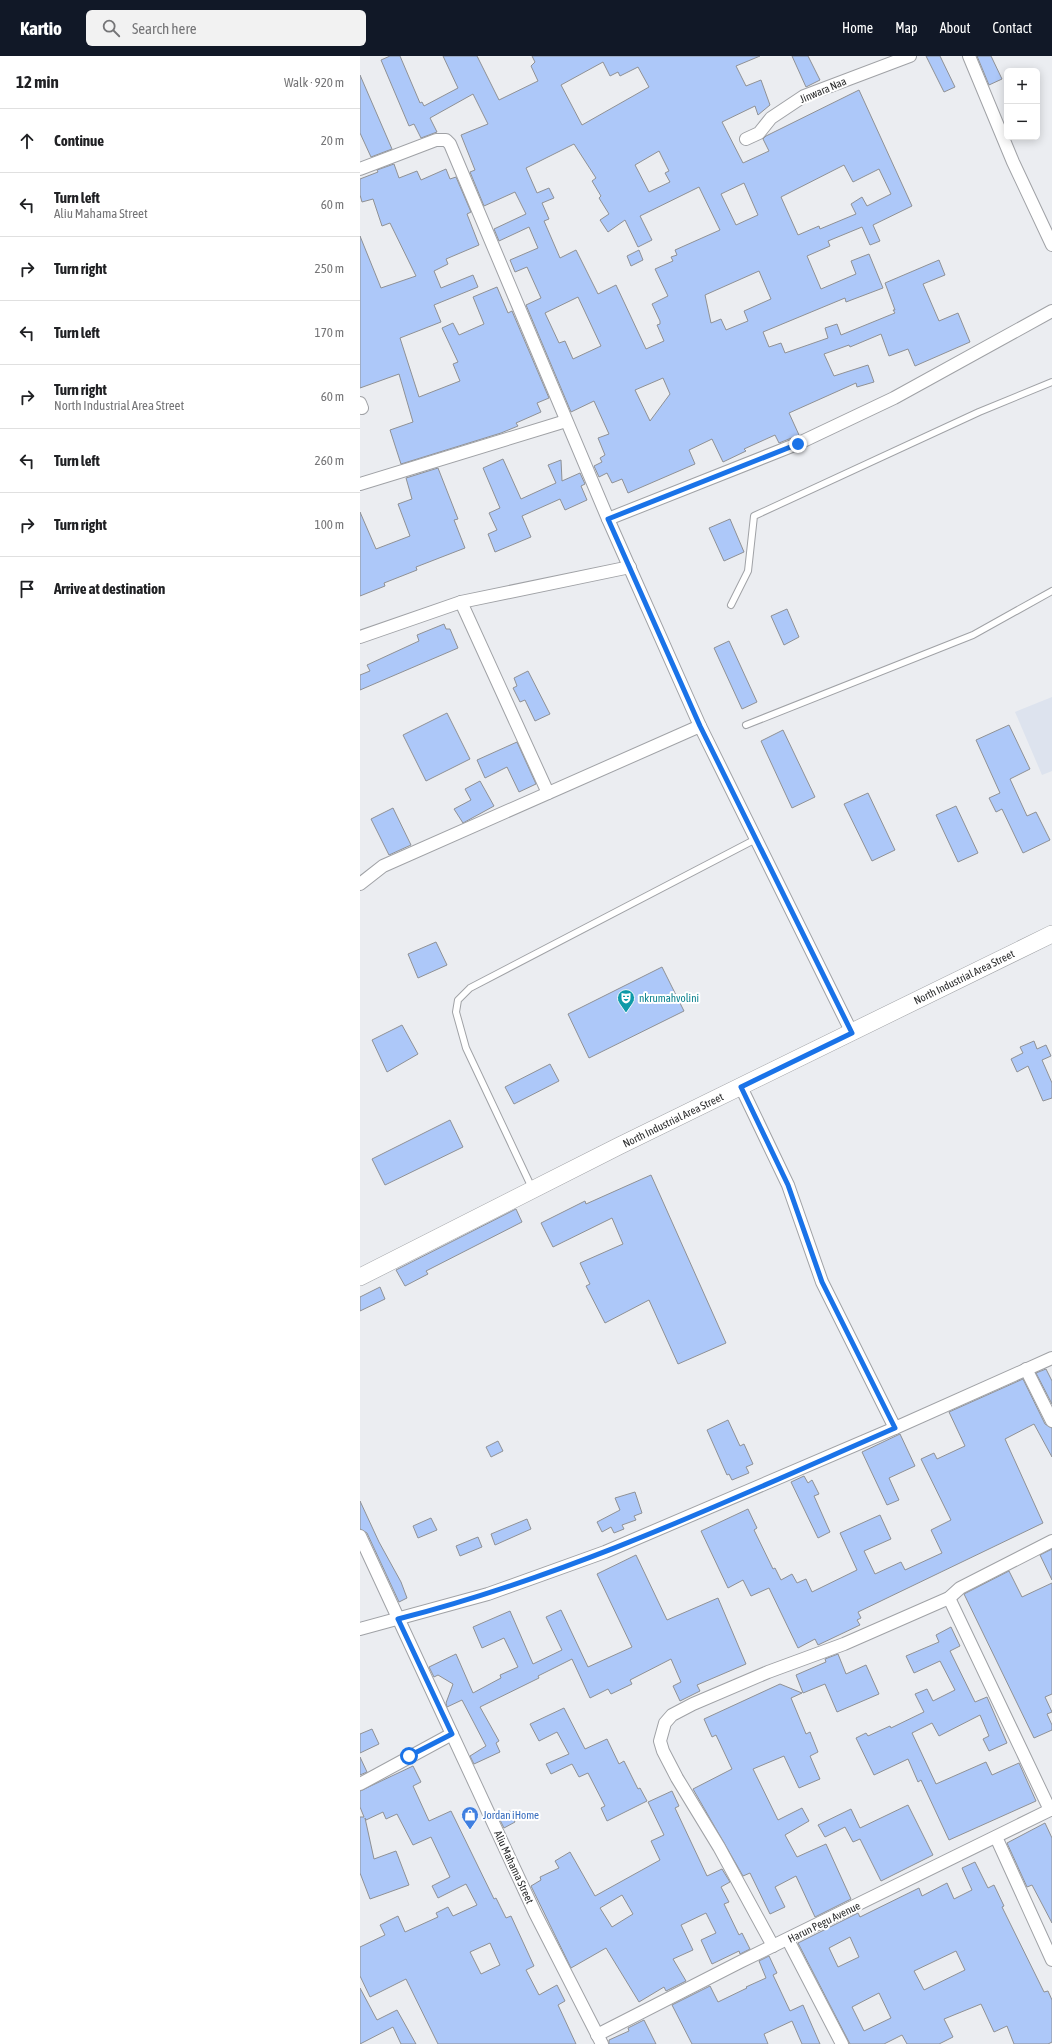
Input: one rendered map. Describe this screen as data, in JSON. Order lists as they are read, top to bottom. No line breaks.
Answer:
{"streets":{"main road":["North Industrial Area Street"],"street":["Jinwara Naa","Aliu Mahama Street","Harun Pegu Avenue"]},"crossings":[["Aliu Mahama Street","Harun Pegu Avenue"]],"places":{"theatre":["nkrumahvolini"],"shop":["Jordan iHome"]},"page":{"header":"Kartio","search":"Search here","nav":["Home","Map","About","Contact"],"heading":["12 min","Walk · 920 m"],"map_buttons":["+","−"],"list":[["Continue","20 m"],["Turn left","Aliu Mahama Street","60 m"],["Turn right","250 m"],["Turn left","170 m"],["Turn right","North Industrial Area Street","60 m"],["Turn left","260 m"],["Turn right","100 m"],"Arrive at destination"]}}
